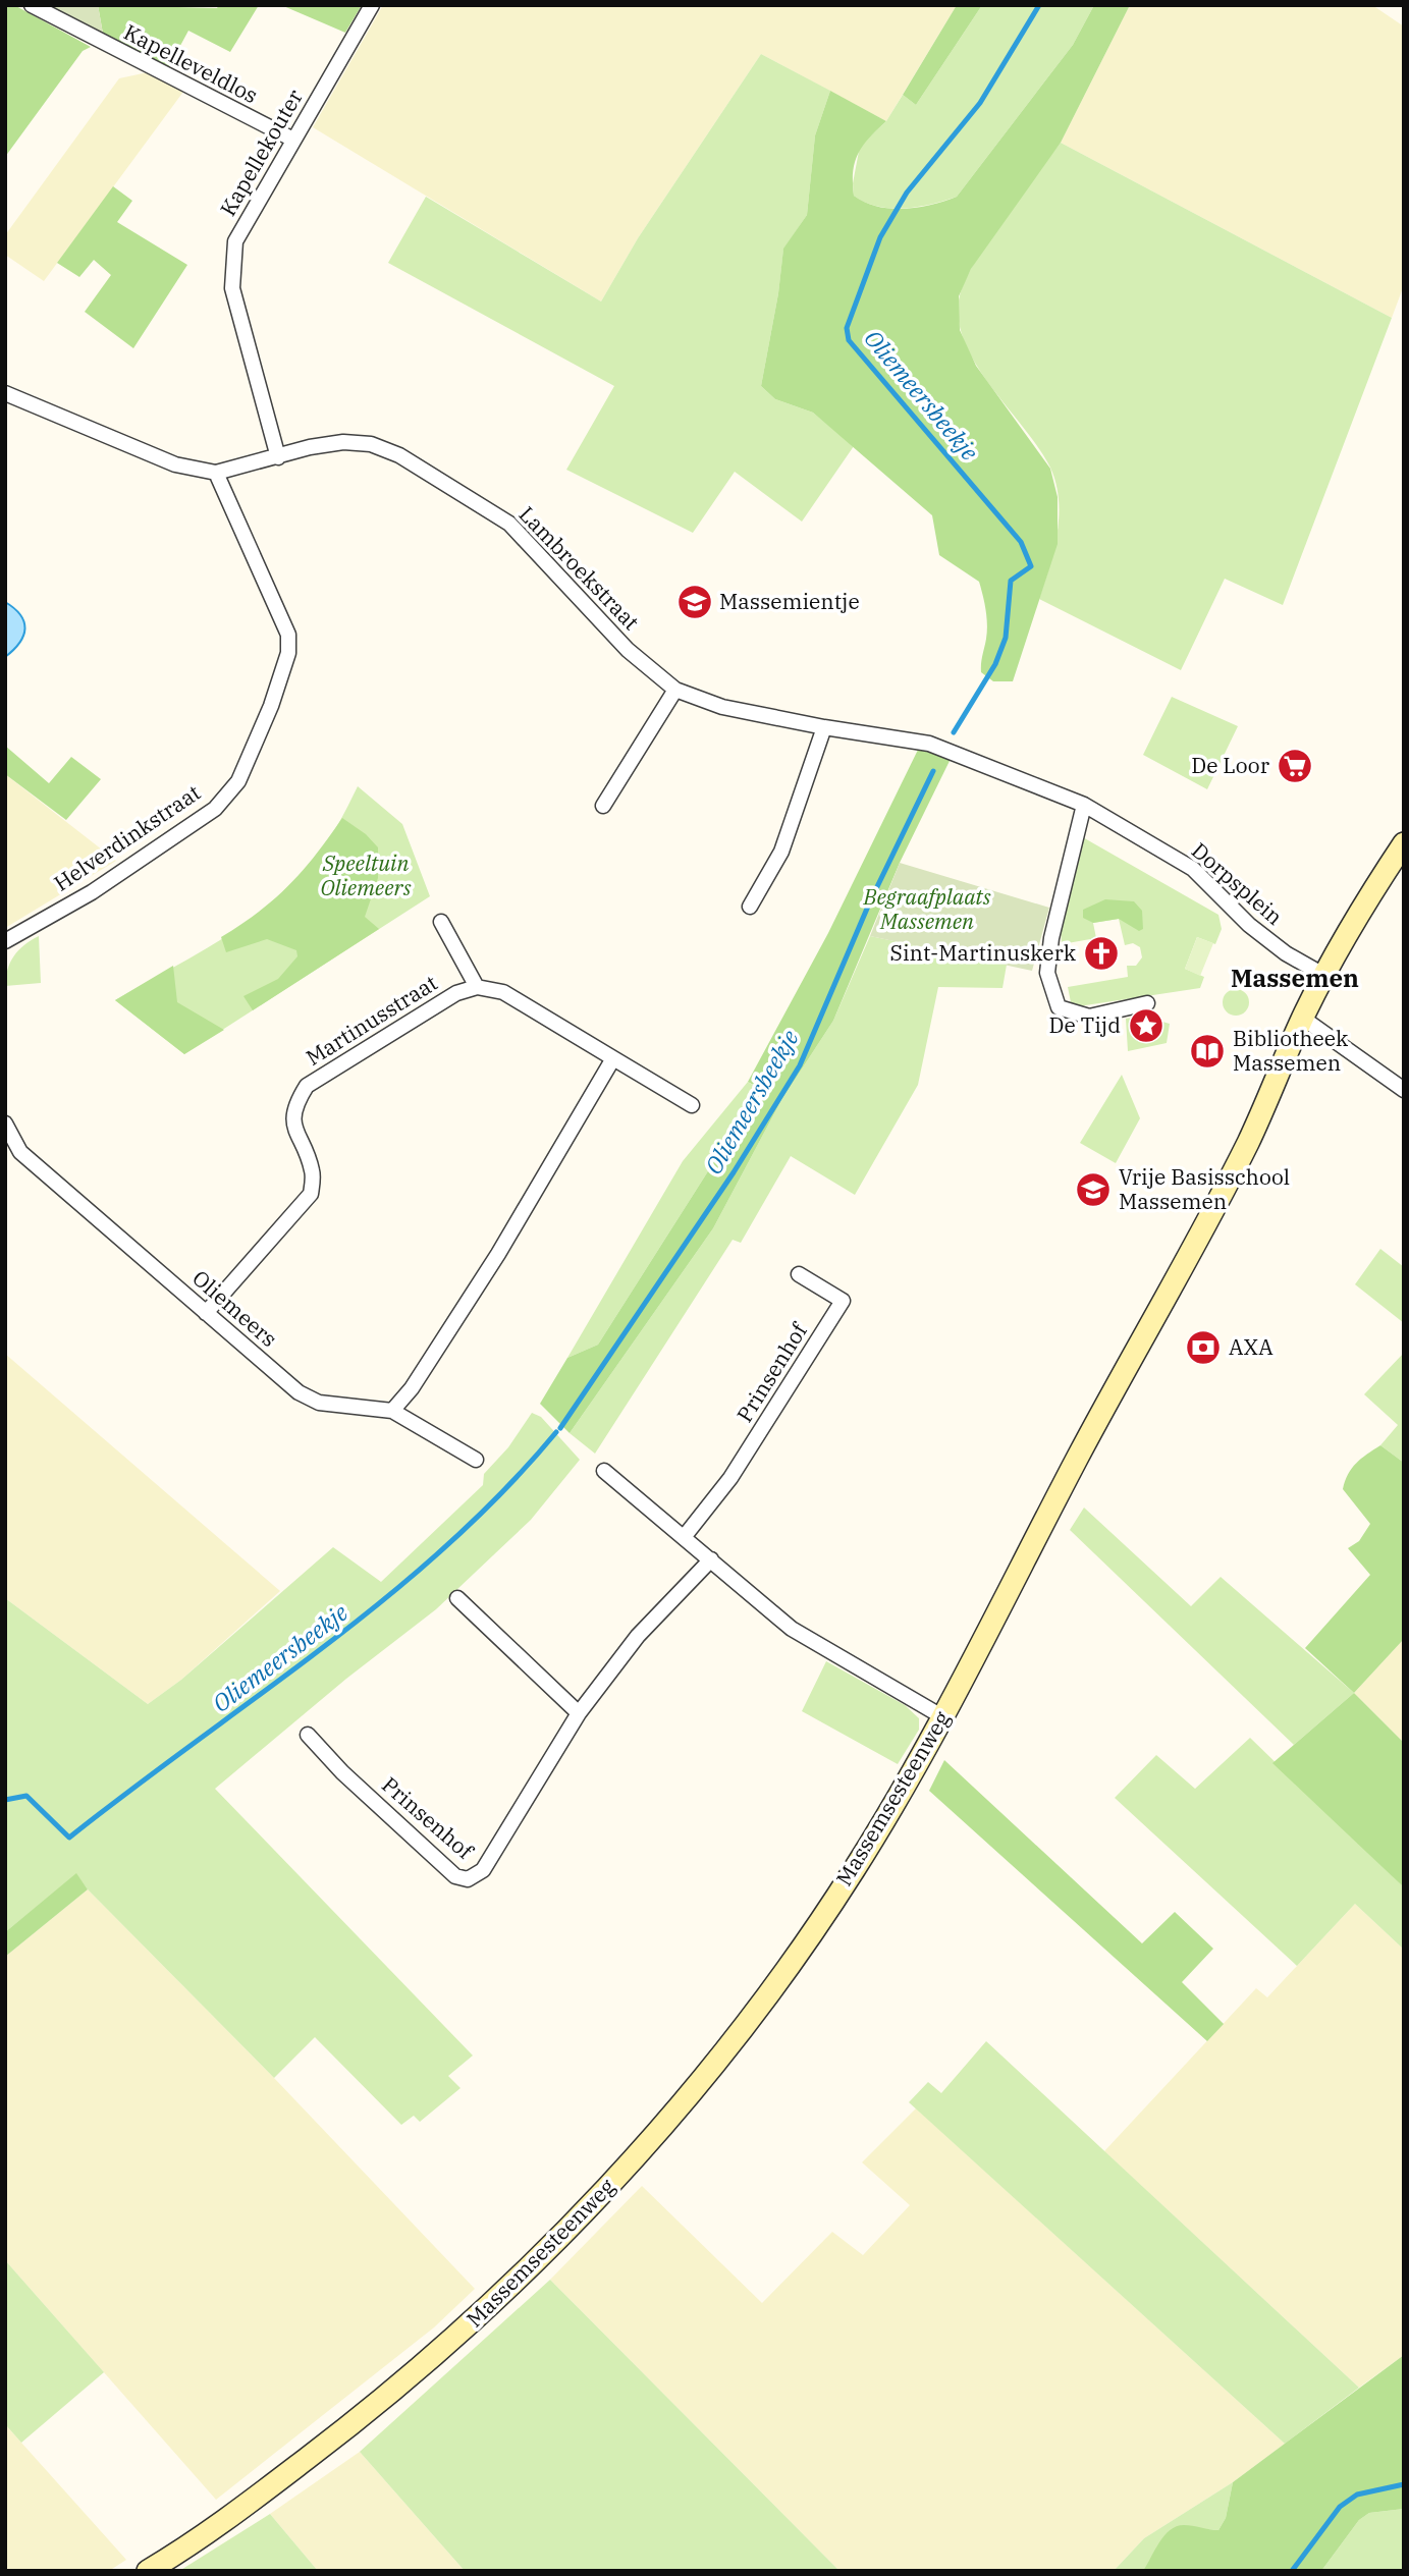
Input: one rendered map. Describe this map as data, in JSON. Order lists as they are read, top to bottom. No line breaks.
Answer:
{"streets":{"main road":["Massemsesteenweg"],"street":["Kapelleveldlos","Kapellekouter","Lambroekstraat","Helverdinkstraat","Dorpsplein","Martinusstraat","Oliemeers","Prinsenhof"]},"crossings":[["Kapelleveldlos","Kapellekouter"],["Kapellekouter","Lambroekstraat"],["Lambroekstraat","Helverdinkstraat"],["Lambroekstraat","Dorpsplein"],["Dorpsplein","Massemsesteenweg"],["Martinusstraat","Oliemeers"]],"districts":["Massemen"],"water":["Oliemeersbeekje"],"parks":["Speeltuin Oliemeers","Begraafplaats Massemen"],"places":{"school or university":["Massemientje","Vrije Basisschool Massemen"],"supermarket":["De Loor"],"church":["Sint-Martinuskerk"],"place":["De Tijd"],"library":["Bibliotheek Massemen"],"bank":["AXA"]}}
